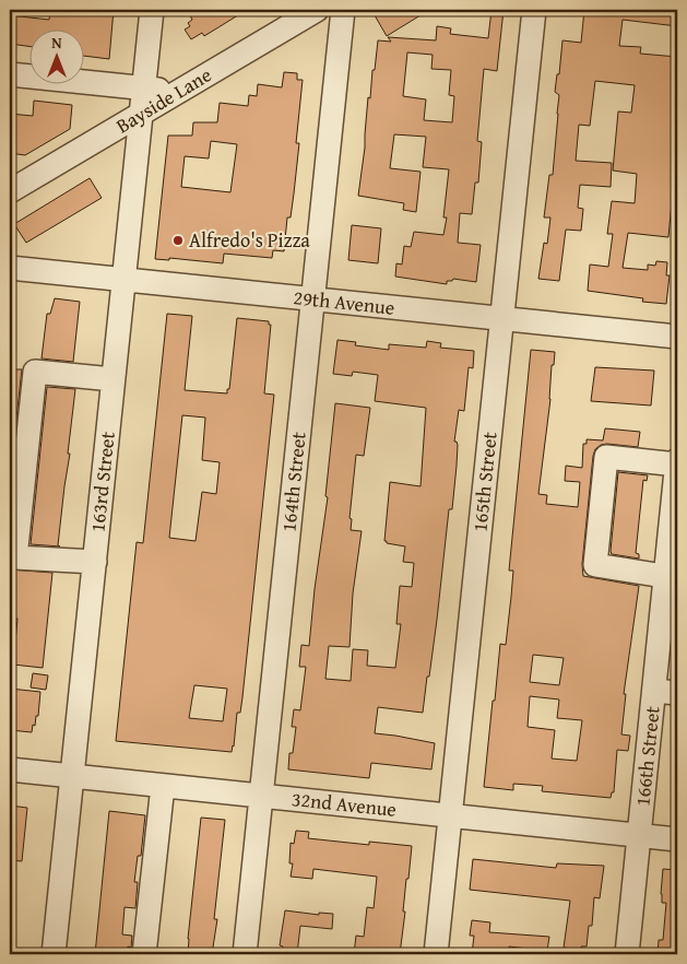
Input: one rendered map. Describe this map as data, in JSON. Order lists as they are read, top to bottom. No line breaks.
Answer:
{"streets":{"street":["Bayside Lane","29th Avenue","163rd Street","164th Street","165th Street","166th Street","32nd Avenue"]},"crossings":[["Bayside Lane","163rd Street"],["29th Avenue","163rd Street"],["29th Avenue","164th Street"],["29th Avenue","165th Street"],["163rd Street","32nd Avenue"],["164th Street","32nd Avenue"],["165th Street","32nd Avenue"],["166th Street","32nd Avenue"]],"places":["Alfredo's Pizza"],"north":"top"}
